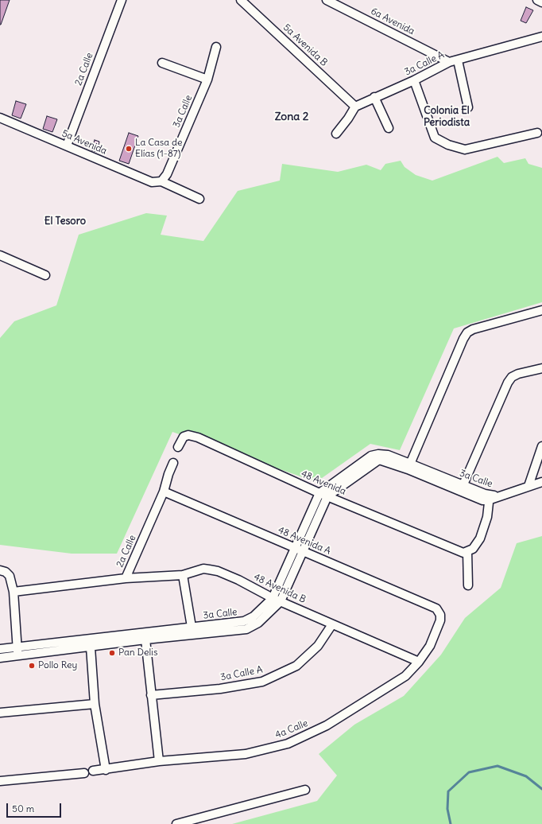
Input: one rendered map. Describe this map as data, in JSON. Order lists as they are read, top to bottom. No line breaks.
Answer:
{"streets":{"street":["6a Avenida","5a Avenida B","3a Calle A","2a Calle","3a Calle","5a Avenida","48 Avenida","48 Avenida A","48 Avenida B","4a Calle"]},"crossings":[["6a Avenida","3a Calle A"],["5a Avenida B","3a Calle A"],["3a Calle A","48 Avenida B"],["2a Calle","5a Avenida"],["2a Calle","48 Avenida A"],["2a Calle","48 Avenida B"],["3a Calle","5a Avenida"],["3a Calle","48 Avenida"],["3a Calle","48 Avenida A"],["3a Calle","48 Avenida B"],["48 Avenida A","4a Calle"],["48 Avenida B","4a Calle"]],"districts":["Colonia El Periodista","Zona 2","El Tesoro"],"places":["La Casa de Elías (1-87)","Pan Delis","Pollo Rey"],"scale_bar":"50 m"}
